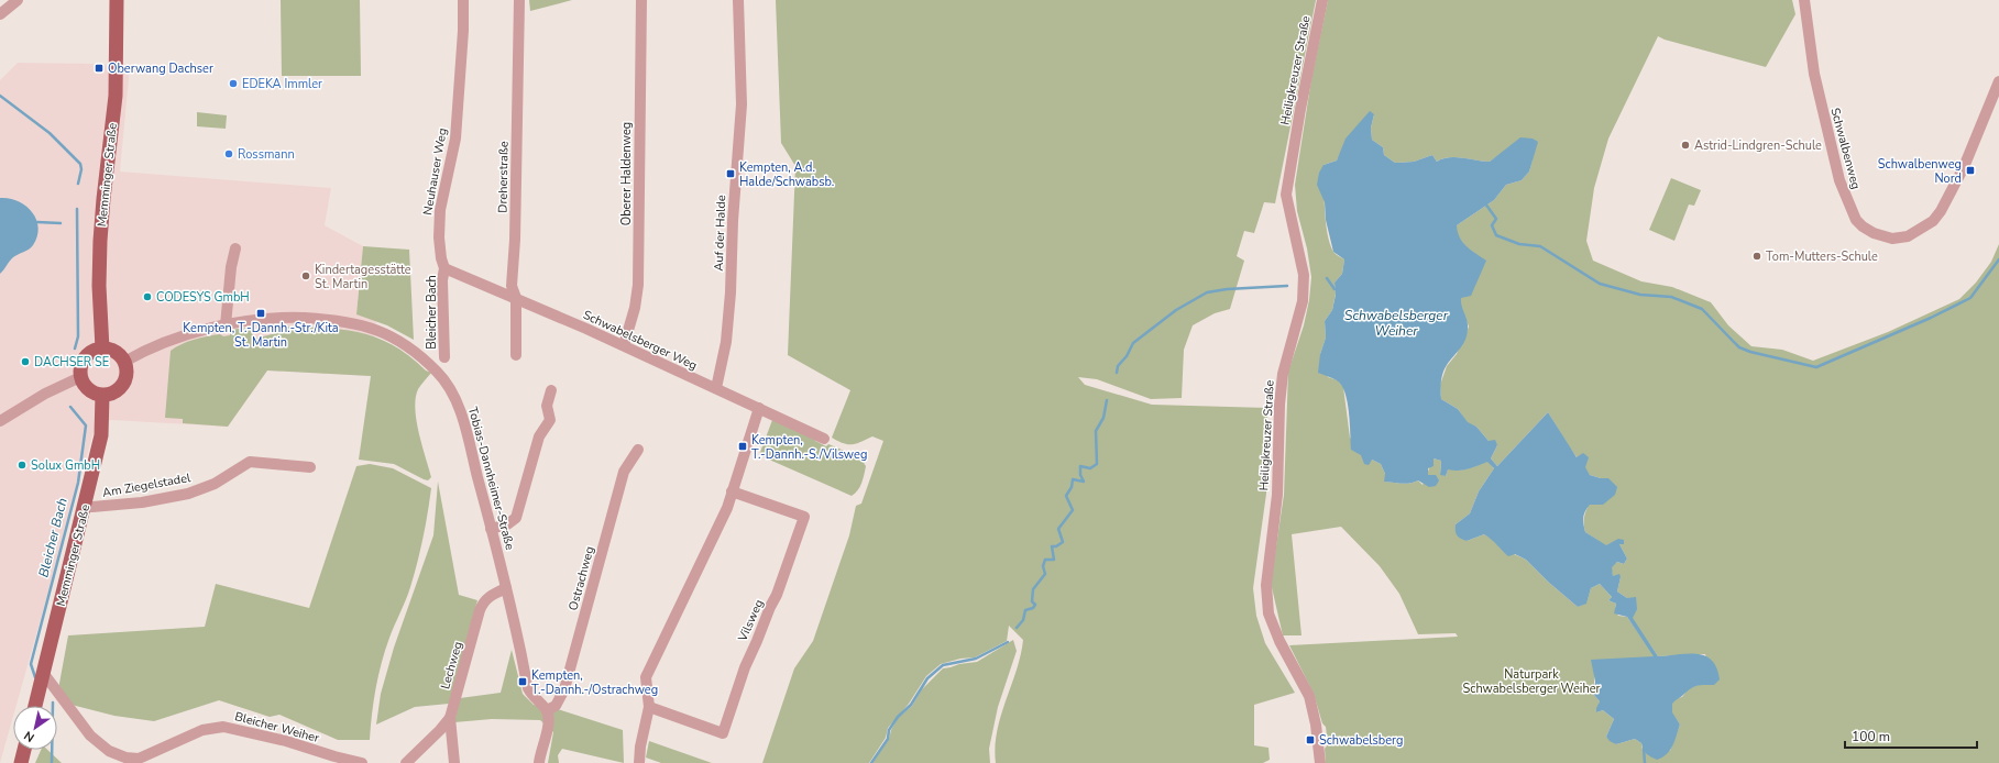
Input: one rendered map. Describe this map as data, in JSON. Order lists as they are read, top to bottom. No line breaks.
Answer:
{"streets":{"main road":["Memminger Straße"],"street":["Heiligkreuzer Straße","Schwalbenweg","Neuhauser Weg","Oberer Haldenweg","Dreherstraße","Auf der Halde","Bleicher Bach","Schwabelsberger Weg","Tobias-Dannheimer-Straße","Am Ziegelstadel","Ostrachweg","Vilsweg","Lechweg","Bleicher Weiher"]},"crossings":[["Neuhauser Weg","Bleicher Bach"],["Neuhauser Weg","Schwabelsberger Weg"],["Oberer Haldenweg","Schwabelsberger Weg"],["Memminger Straße","Tobias-Dannheimer-Straße"],["Memminger Straße","Am Ziegelstadel"],["Memminger Straße","Bleicher Weiher"],["Dreherstraße","Schwabelsberger Weg"],["Auf der Halde","Schwabelsberger Weg"],["Bleicher Bach","Schwabelsberger Weg"],["Tobias-Dannheimer-Straße","Ostrachweg"],["Tobias-Dannheimer-Straße","Lechweg"]],"water":["Schwabelsberger Weiher","Bleicher Bach"],"parks":["Naturpark Schwabelsberger Weiher"],"places":{"transit":["Oberwang Dachser","Schwalbenweg Nord","Kempten, A.d. Halde/Schwabsb.","Kempten, T.-Dannh.-Str./Kita St. Martin","Kempten, T.-Dannh.-S./Vilsweg","Kempten, T.-Dannh.-/Ostrachweg","Schwabelsberg"],"other":["EDEKA Immler","Astrid-Lindgren-Schule","Rossmann","Tom-Mutters-Schule","Kindertagesstätte St. Martin","CODESYS GmbH","DACHSER SE","Solux GmbH"]},"scale_bar":"100 m","north":"bottom left"}
